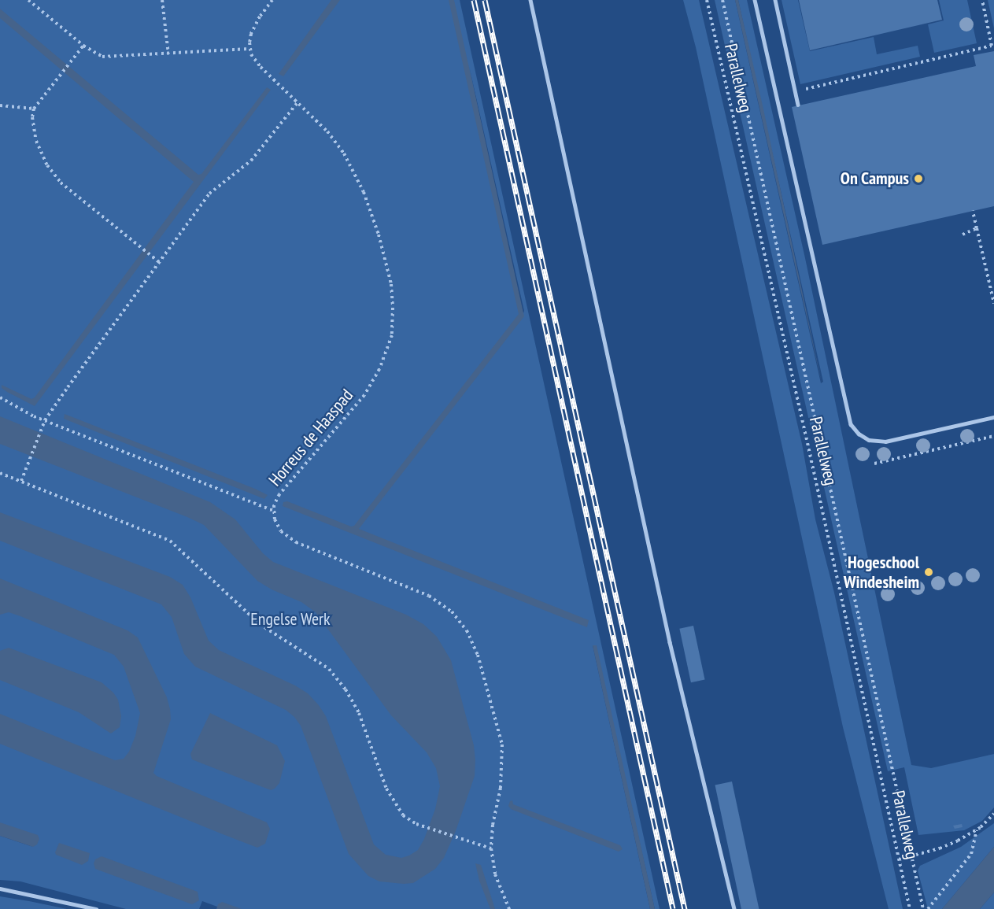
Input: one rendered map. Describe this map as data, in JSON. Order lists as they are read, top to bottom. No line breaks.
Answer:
{"streets":{"path":["Parallelweg","Horreus de Haaspad"]},"parks":["Engelse Werk"],"places":["On Campus","Hogeschool Windesheim"]}
